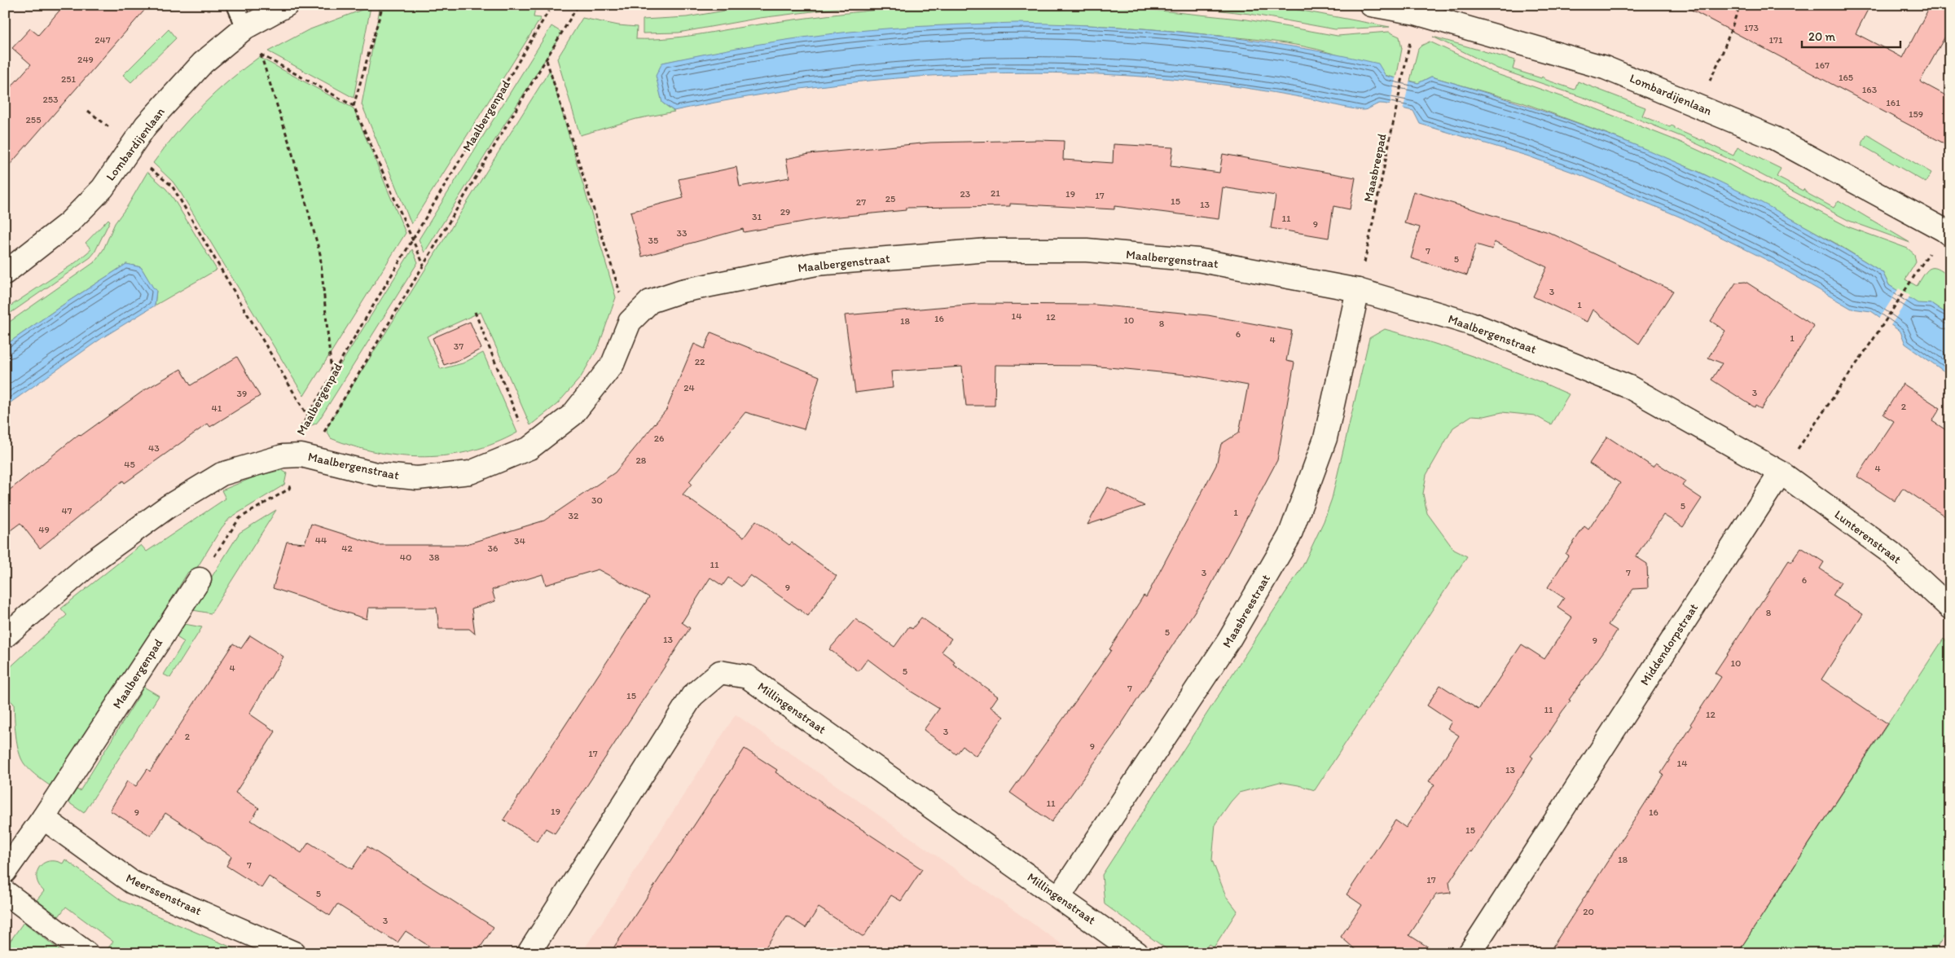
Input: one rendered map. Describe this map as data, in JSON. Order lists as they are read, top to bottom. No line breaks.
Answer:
{"streets":{"street":["Lombardijenlaan","Maalbergenpad","Maalbergenstraat","Lunterenstraat","Maasbreestraat","Middendorpstraat","Millingenstraat","Meerssenstraat"],"path":["Maasbreepad"]},"crossings":[["Maalbergenpad","Maalbergenstraat"],["Maalbergenpad","Meerssenstraat"],["Maasbreepad","Maalbergenstraat"],["Maasbreepad","Maasbreestraat"],["Maalbergenstraat","Lunterenstraat"],["Maalbergenstraat","Maasbreestraat"],["Maalbergenstraat","Middendorpstraat"],["Lunterenstraat","Middendorpstraat"],["Maasbreestraat","Millingenstraat"]],"house_numbers":["173","247","171","249","167","165","251","163","253","161","159","255","21","23","19","17","25","15","27","13","29","31","11","9","33","35","7","5","3","1","14","12","16","10","18","8","6","1","4","37","22","24","3","39","2","41","26","43","28","45","4","30","5","47","1","32","49","44","34","42","36","40","38","11","3","7","6","9","8","5","13","9","10","4","5","7","15","11","12","3","2","9","17","14","13","11","19","9","16","15","18","7","17","5","20","3"],"scale_bar":"20 m"}
